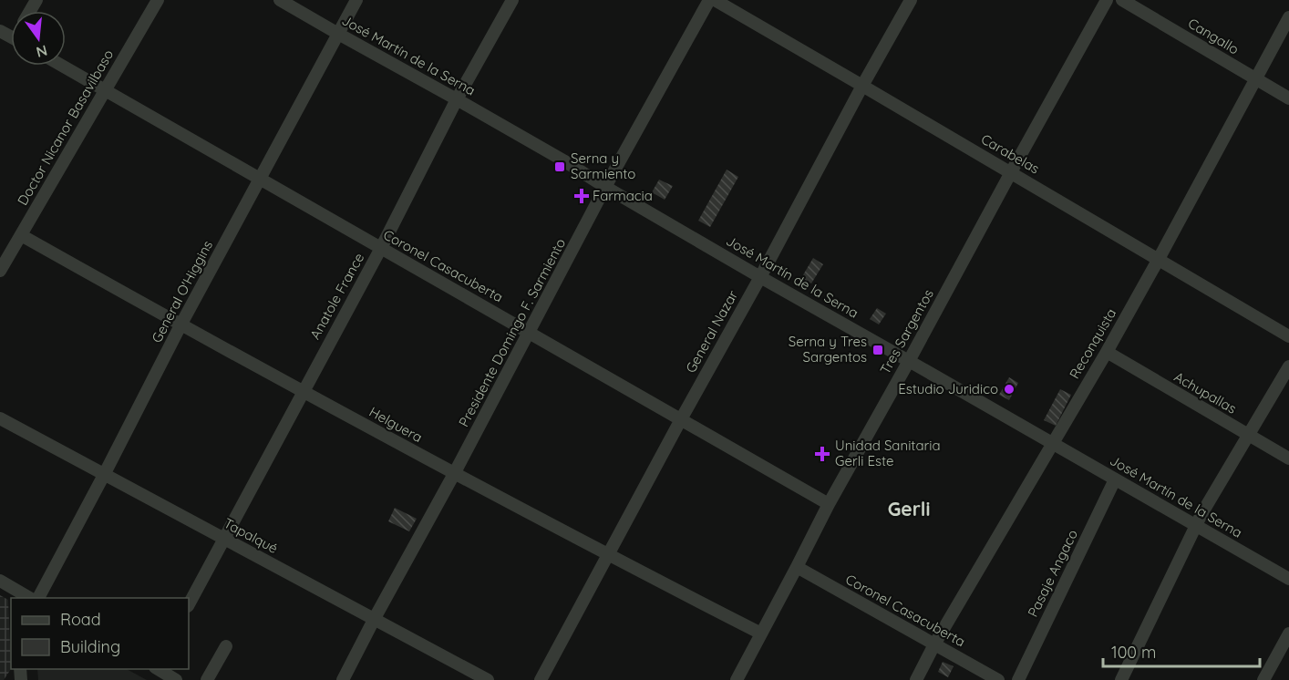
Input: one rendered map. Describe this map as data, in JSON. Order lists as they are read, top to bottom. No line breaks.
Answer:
{"streets":{"street":["Cangallo","José Martín de la Serna","Doctor Nicanor Basavilbaso","Carabelas","Coronel Casacuberta","General O'Higgins","Anatole France","General Nazar","Tres Sargentos","Presidente Domingo F. Sarmiento","Reconquista","Achupallas","Helguera","Tapalqué","Pasaje Angaco"]},"crossings":[["Cangallo","Reconquista"],["José Martín de la Serna","General O'Higgins"],["José Martín de la Serna","Anatole France"],["José Martín de la Serna","General Nazar"],["José Martín de la Serna","Tres Sargentos"],["José Martín de la Serna","Presidente Domingo F. Sarmiento"],["José Martín de la Serna","Reconquista"],["José Martín de la Serna","Pasaje Angaco"],["Doctor Nicanor Basavilbaso","Coronel Casacuberta"],["Doctor Nicanor Basavilbaso","Helguera"],["Carabelas","General Nazar"],["Carabelas","Tres Sargentos"],["Carabelas","Reconquista"],["Coronel Casacuberta","General O'Higgins"],["Coronel Casacuberta","Anatole France"],["Coronel Casacuberta","General Nazar"],["Coronel Casacuberta","Tres Sargentos"],["Coronel Casacuberta","Presidente Domingo F. Sarmiento"],["Coronel Casacuberta","Reconquista"],["General O'Higgins","Helguera"],["General O'Higgins","Tapalqué"],["Anatole France","Helguera"],["Anatole France","Tapalqué"],["General Nazar","Helguera"],["Tres Sargentos","Helguera"],["Presidente Domingo F. Sarmiento","Helguera"],["Presidente Domingo F. Sarmiento","Tapalqué"],["Reconquista","Achupallas"]],"districts":["Gerli"],"places":{"transit":["Serna y Sarmiento","Serna y Tres Sargentos"],"health":["Farmacia","Unidad Sanitaria Gerli Este"],"other":["Estudio Juridico"]},"legend":["Road","Building"],"scale_bar":"100 m","north":"bottom"}
